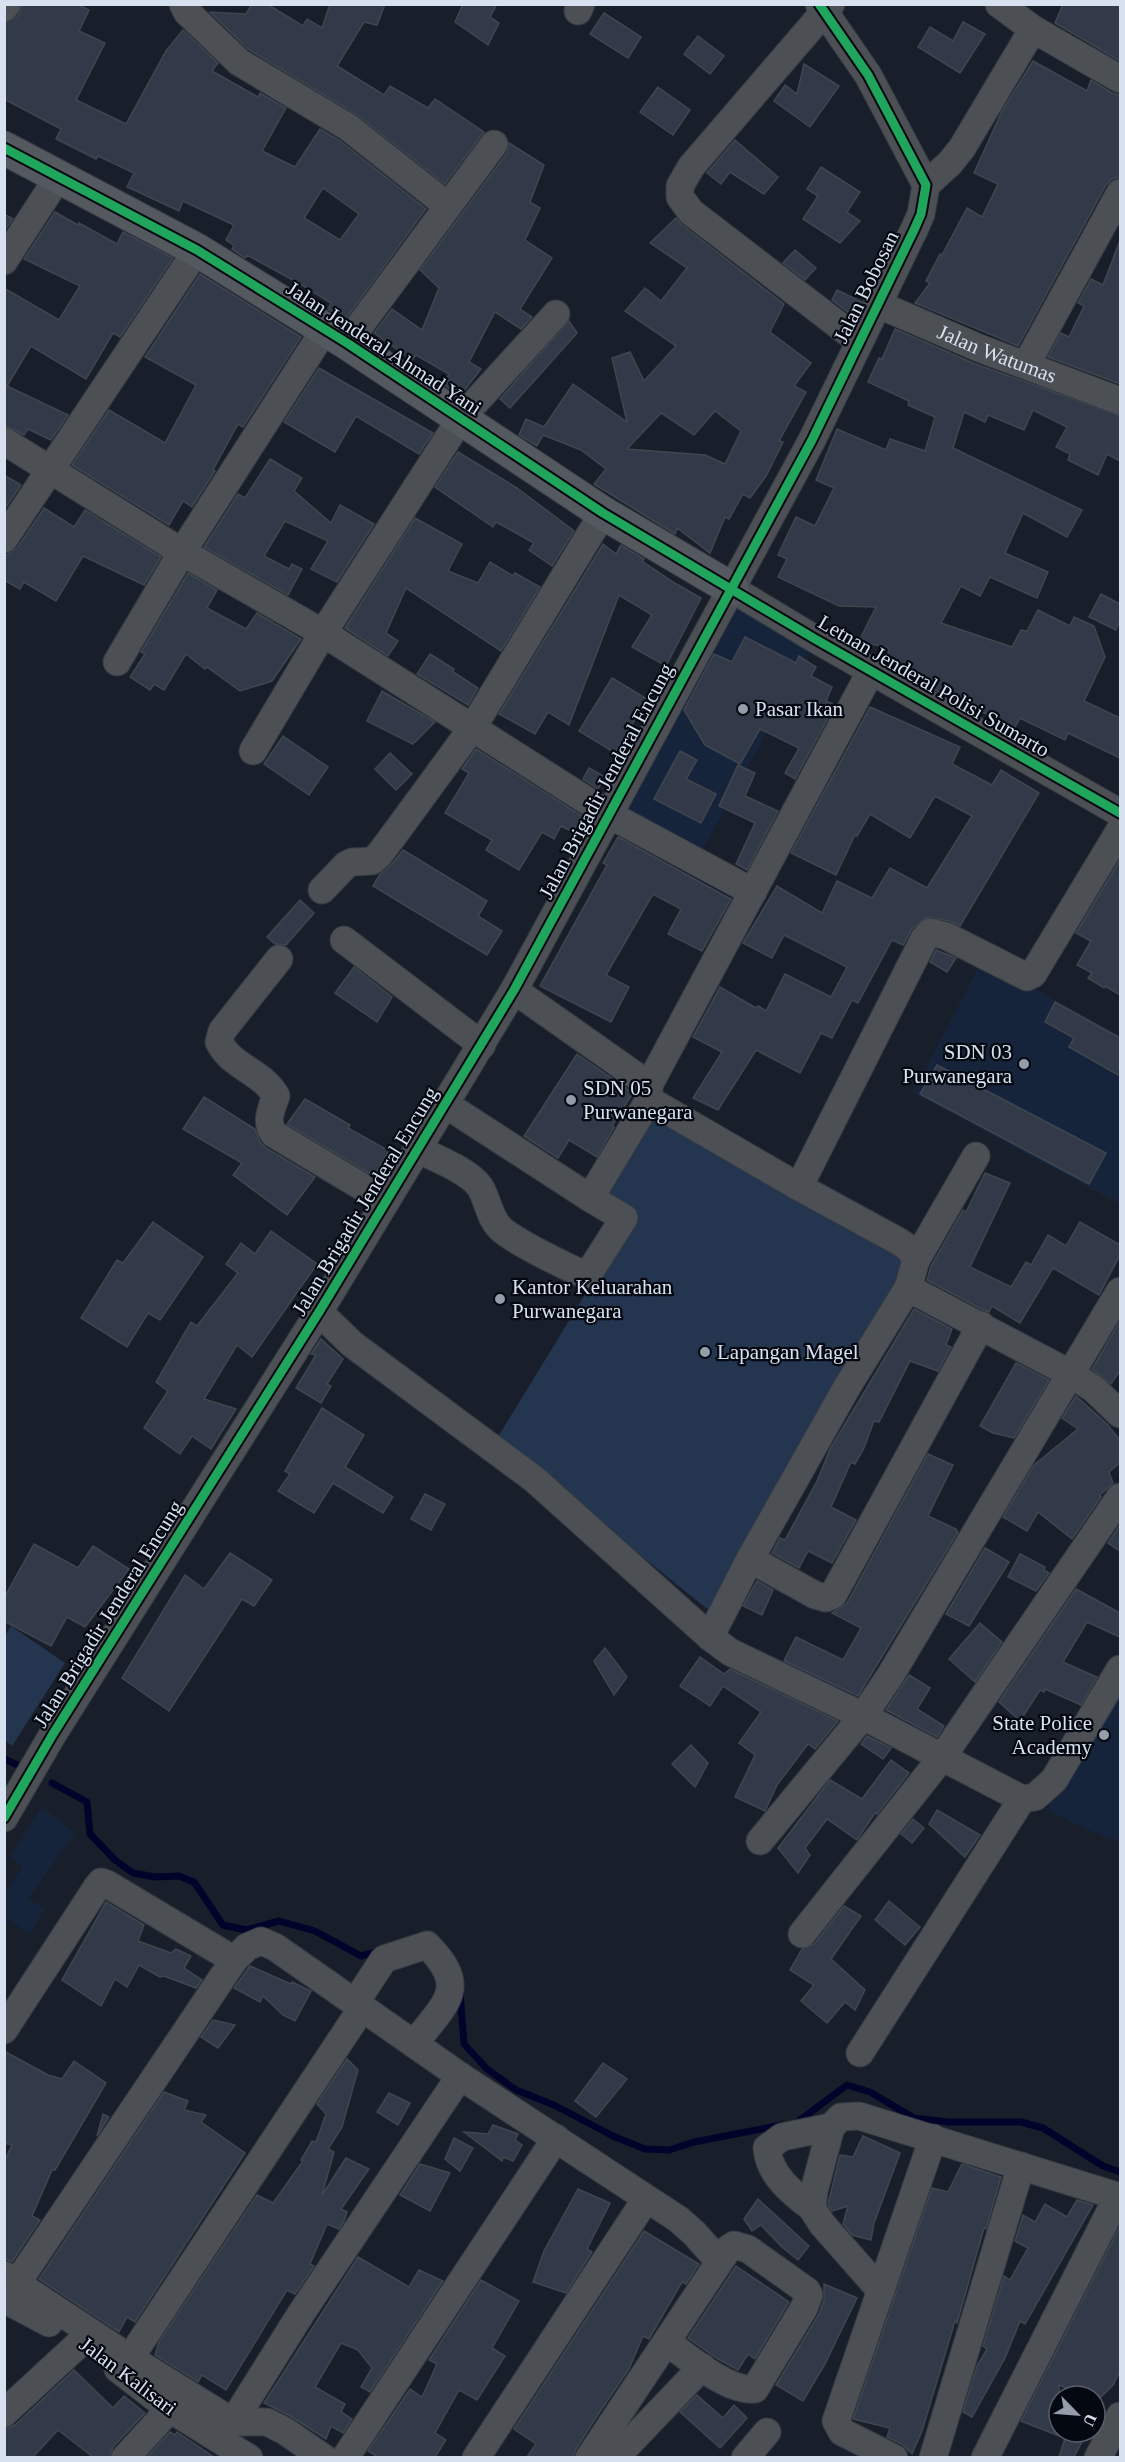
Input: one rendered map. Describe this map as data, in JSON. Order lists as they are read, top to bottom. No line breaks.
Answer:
{"streets":{"main road":["Jalan Jenderal Ahmad Yani"],"street":["Jalan Bobosan","Jalan Watumas","Letnan Jenderal Polisi Sumarto","Jalan Brigadir Jenderal Encung","Jalan Kalisari"]},"crossings":[["Jalan Bobosan","Jalan Jenderal Ahmad Yani"],["Jalan Bobosan","Jalan Watumas"],["Jalan Bobosan","Letnan Jenderal Polisi Sumarto"],["Jalan Bobosan","Jalan Brigadir Jenderal Encung"],["Jalan Jenderal Ahmad Yani","Letnan Jenderal Polisi Sumarto"],["Jalan Jenderal Ahmad Yani","Jalan Brigadir Jenderal Encung"],["Letnan Jenderal Polisi Sumarto","Jalan Brigadir Jenderal Encung"]],"places":["Pasar Ikan","SDN 03 Purwanegara","SDN 05 Purwanegara","Kantor Keluarahan Purwanegara","Lapangan Magel","State Police Academy"],"north":"bottom right"}
